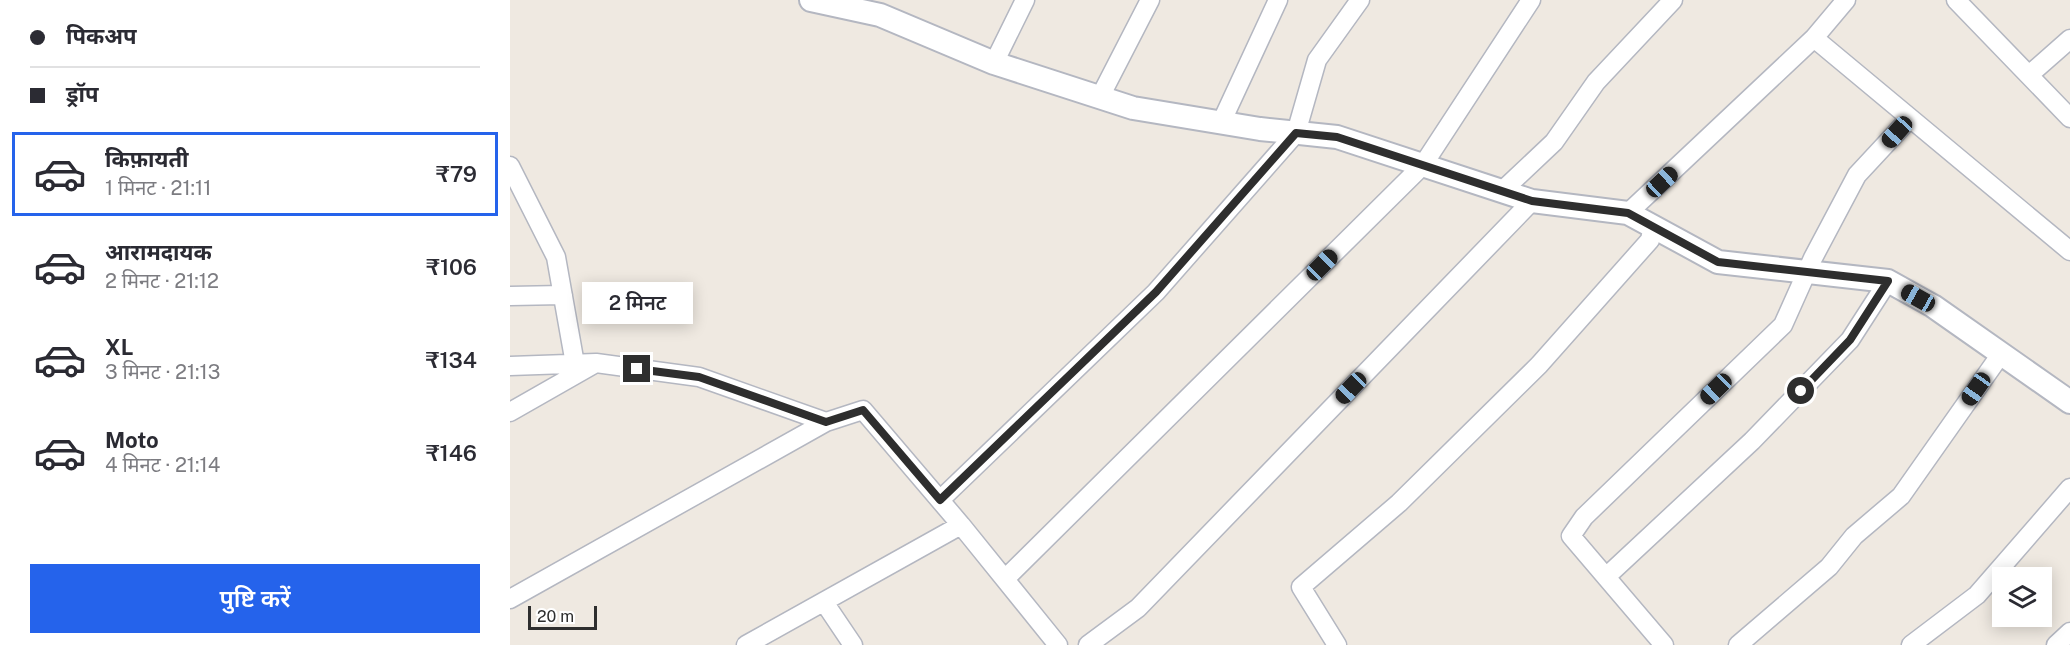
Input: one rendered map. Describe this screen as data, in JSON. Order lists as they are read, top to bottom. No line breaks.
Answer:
{"scale_bar":"20 m","page":{"banner":["पिकअप","ड्रॉप"],"list":[{"name":"किफ़ायती","note":"1 मिनट · 21:11","value":"₹79"},{"name":"आरामदायक","note":"2 मिनट · 21:12","value":"₹106"},{"name":"XL","note":"3 मिनट · 21:13","value":"₹134"},{"name":"Moto","note":"4 मिनट · 21:14","value":"₹146"}],"bubble":"2 मिनट","buttons":"पुष्टि करें","scale":"20 m"}}
